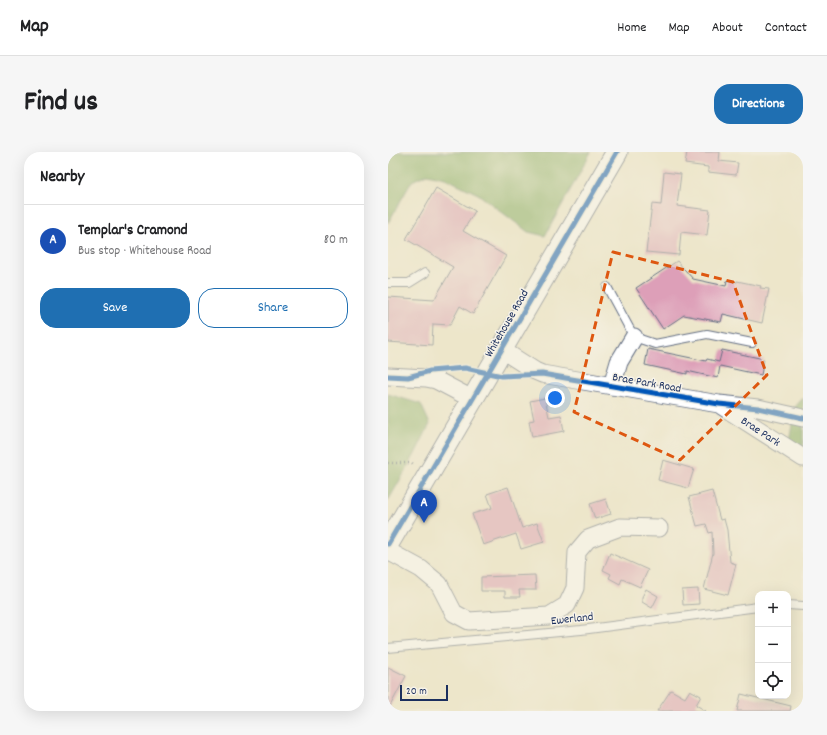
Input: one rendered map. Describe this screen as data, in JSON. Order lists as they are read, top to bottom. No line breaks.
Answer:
{"streets":{"street":["Whitehouse Road","Brae Park Road","Brae Park"],"lane":["Ewerland"]},"crossings":[["Whitehouse Road","Brae Park Road"],["Brae Park Road","Brae Park"]],"scale_bar":"20 m","page":{"header":"Map","nav":["Home","Map","About","Contact"],"title":"Find us","buttons":["Directions",["Save","Share"]],"heading":"Nearby","list":[{"mark":"A","name":"Templar's Cramond","note":"Bus stop · Whitehouse Road","value":"80 m"}],"pins":"A","map_buttons":["+","−"],"scale":"20 m"}}
